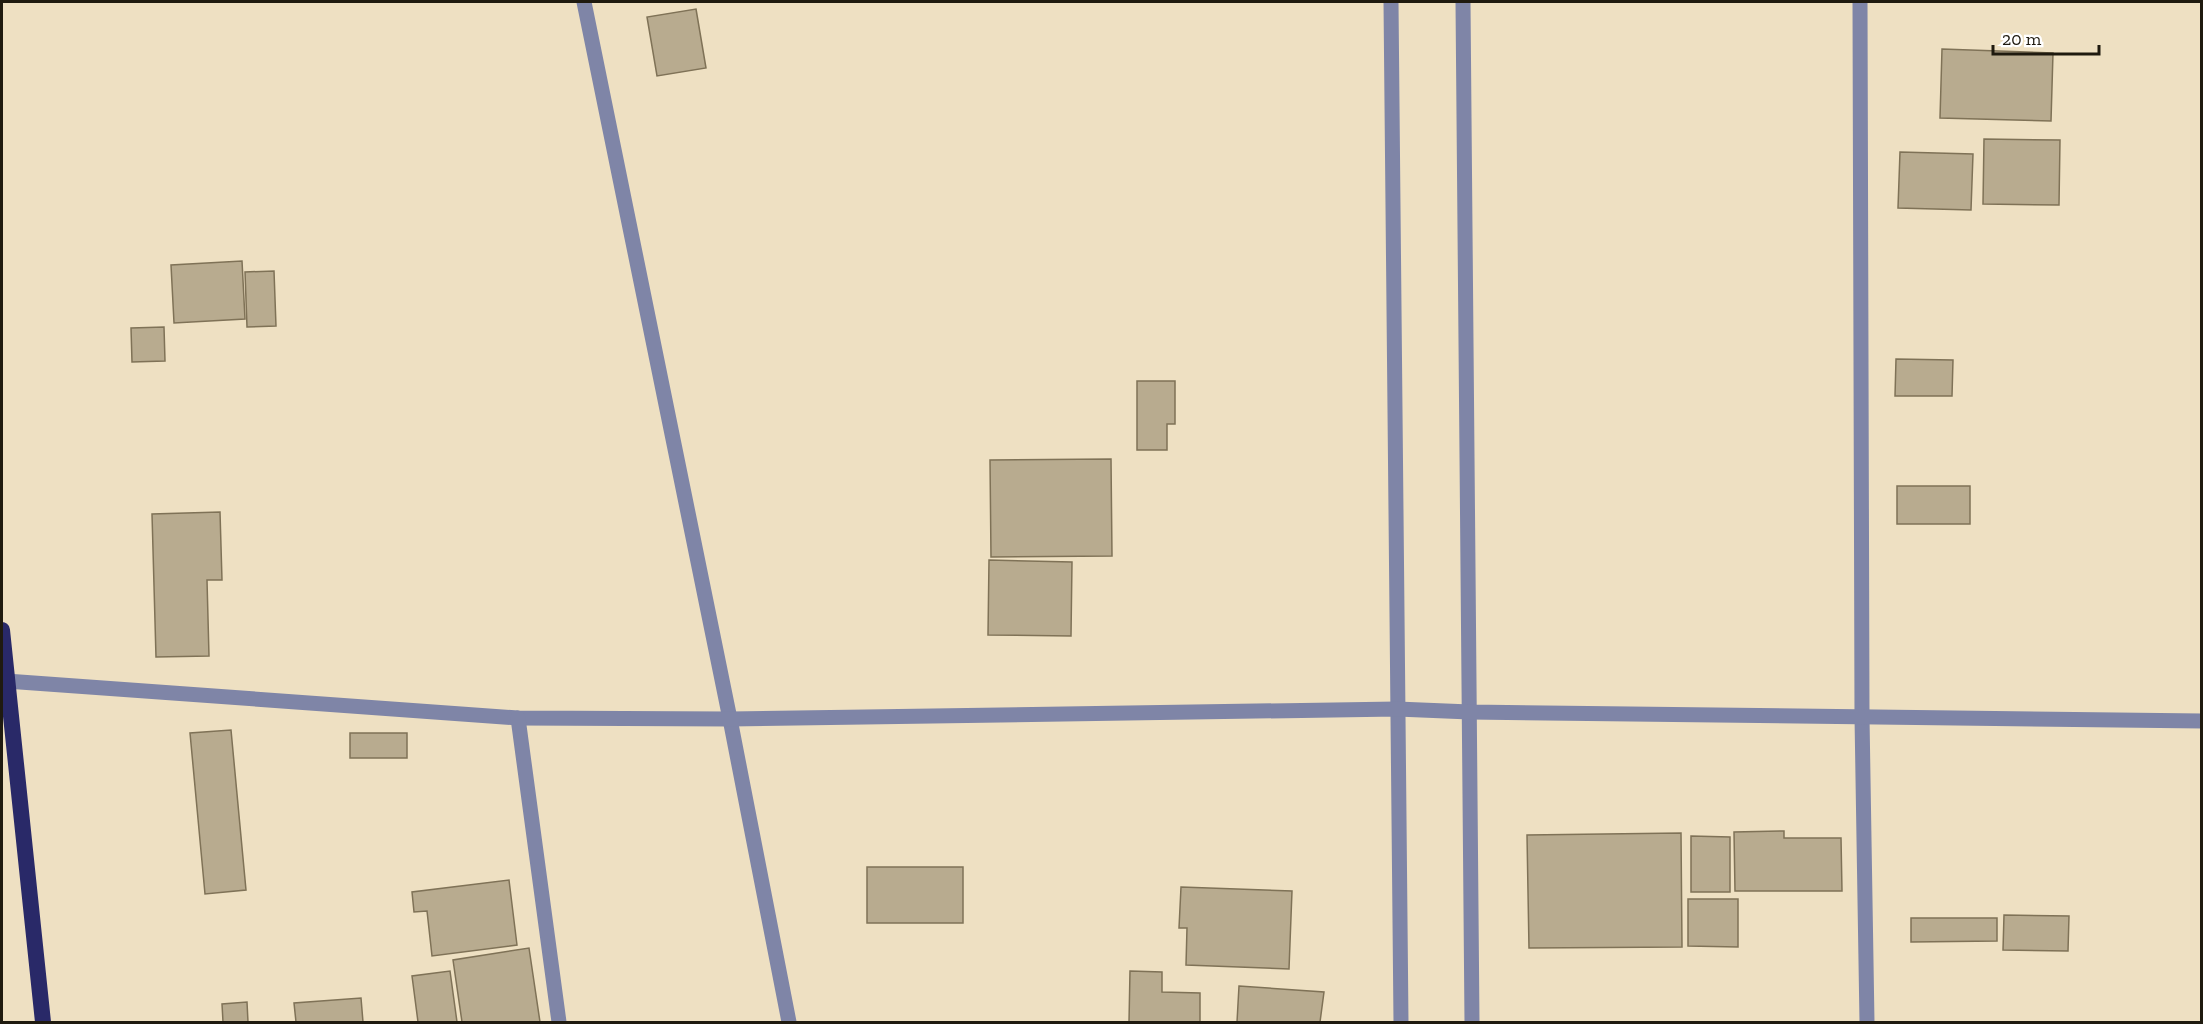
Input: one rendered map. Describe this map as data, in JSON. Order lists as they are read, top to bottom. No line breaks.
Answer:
{"scale_bar":"20 m"}
